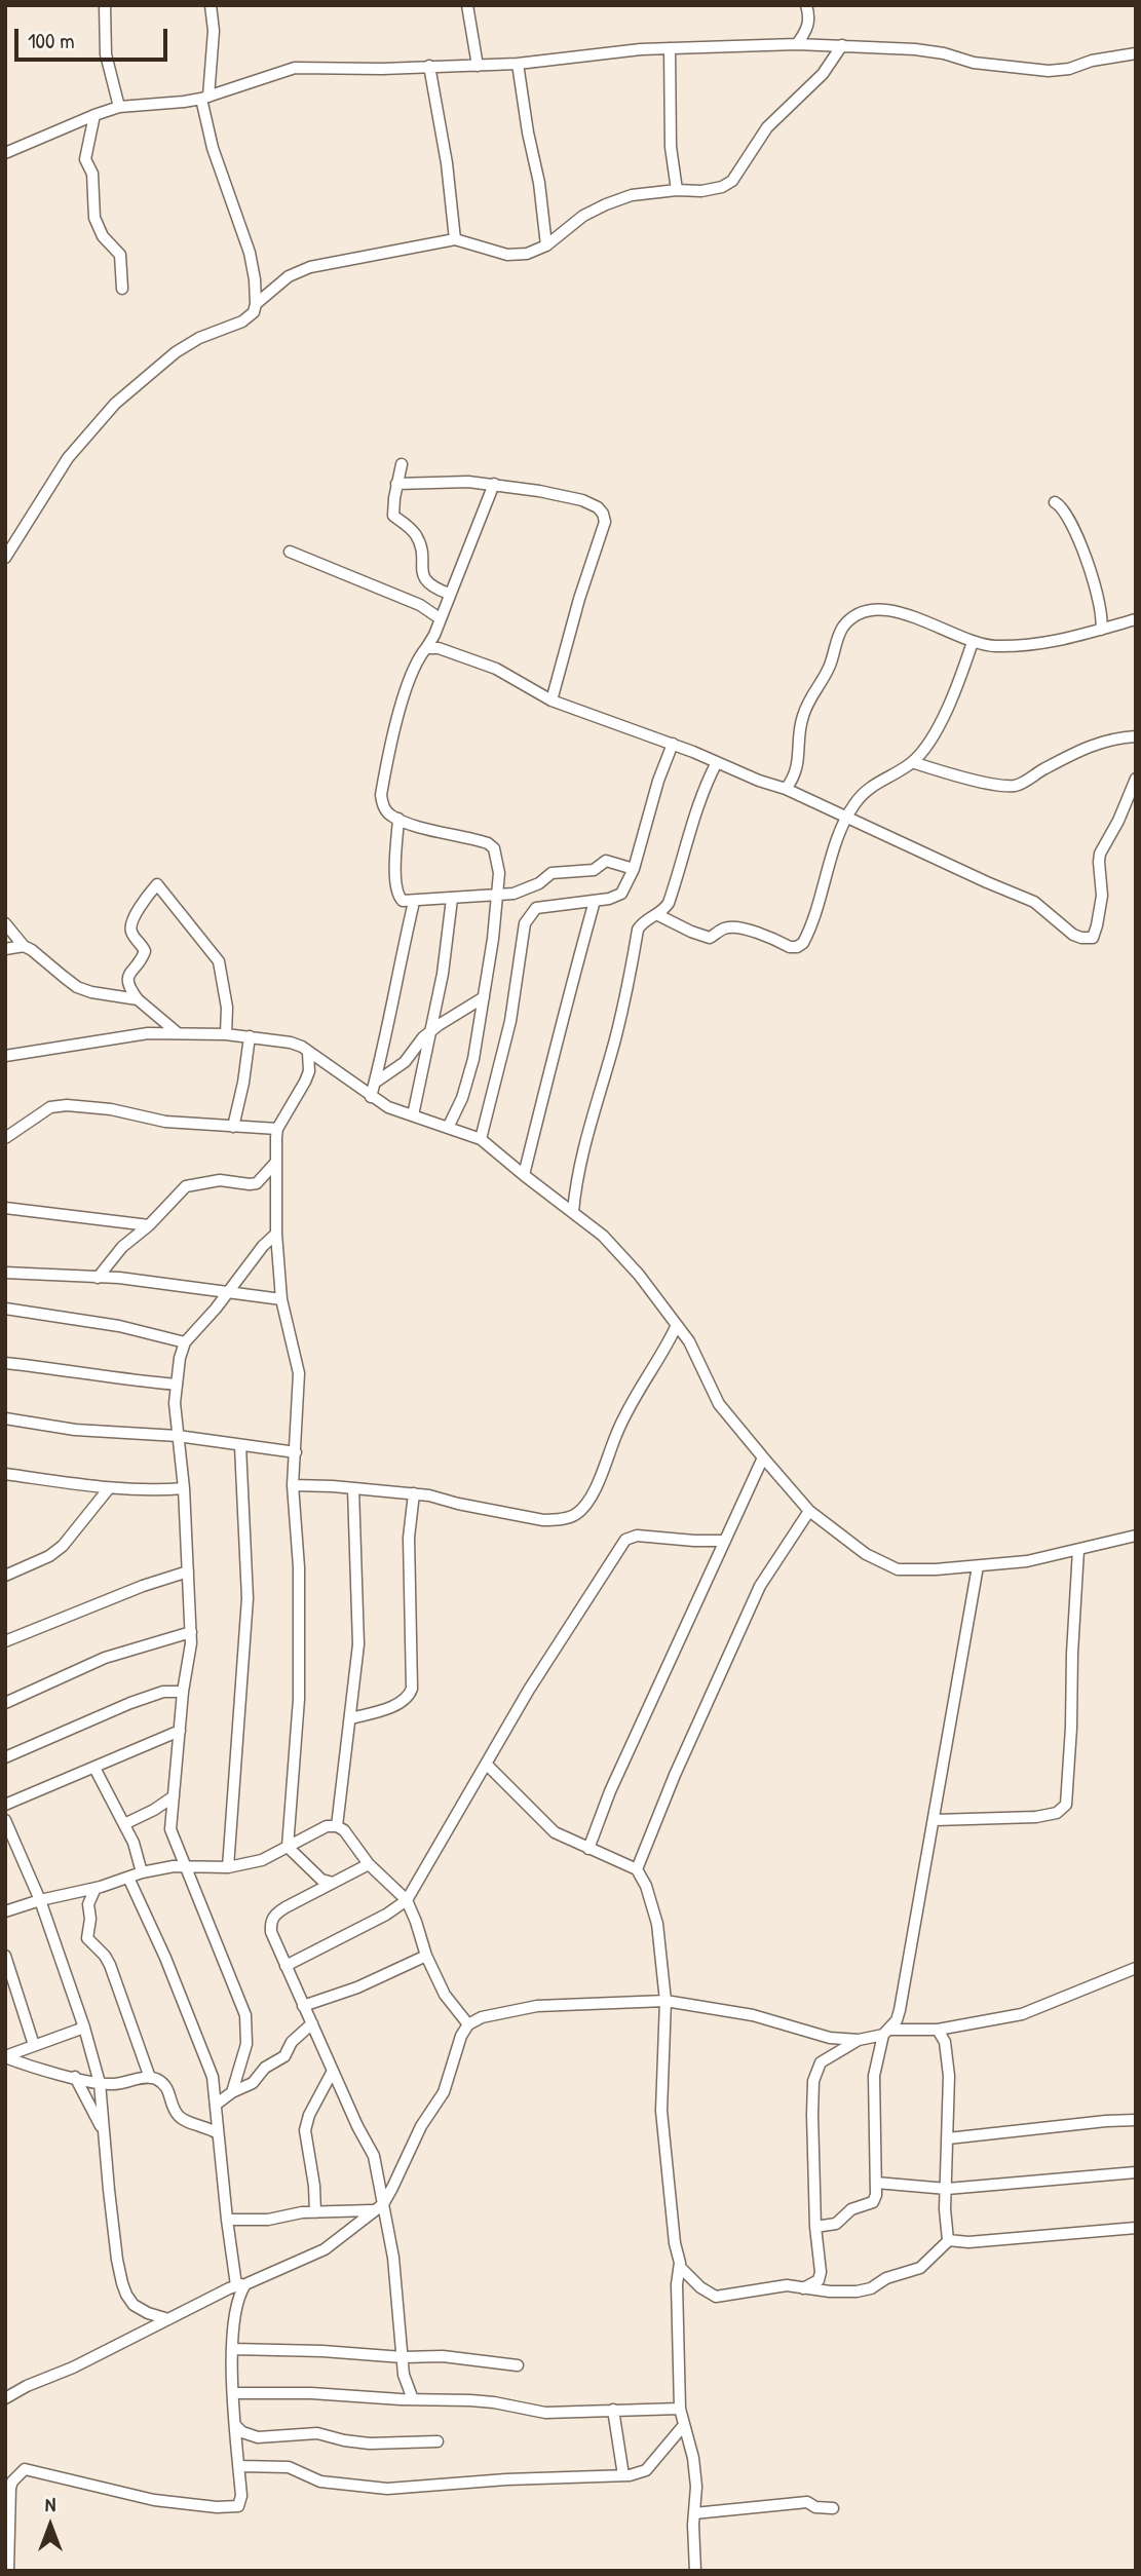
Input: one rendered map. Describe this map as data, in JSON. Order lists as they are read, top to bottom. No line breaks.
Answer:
{"scale_bar":"100 m","north":"top"}
